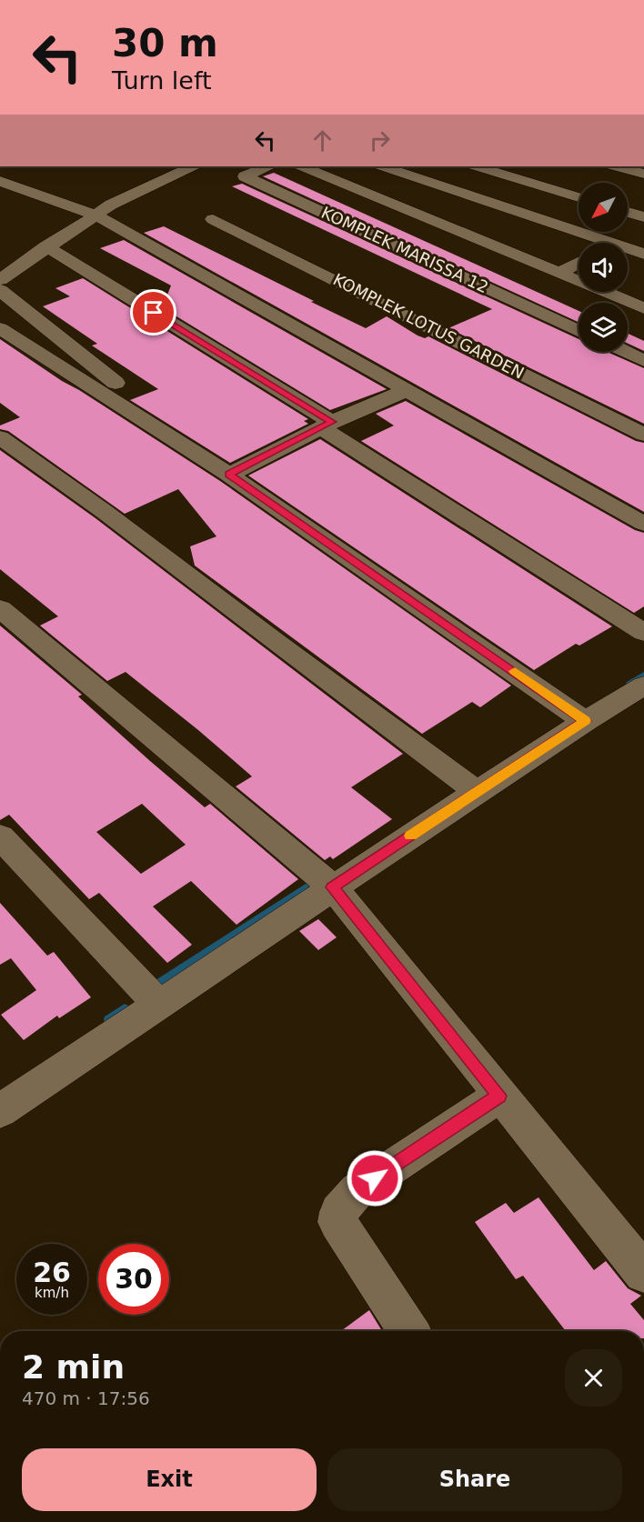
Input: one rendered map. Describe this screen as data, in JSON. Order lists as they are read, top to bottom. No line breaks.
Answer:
{"streets":{"street":["KOMPLEK MARISSA 12","KOMPLEK LOTUS GARDEN"]},"north":"bottom left","page":{"turn":["30 m","Turn left"],"speed":"26 km/h","limit":"30","heading":["2 min","470 m · 17:56"],"buttons":["Exit","Share"]}}
